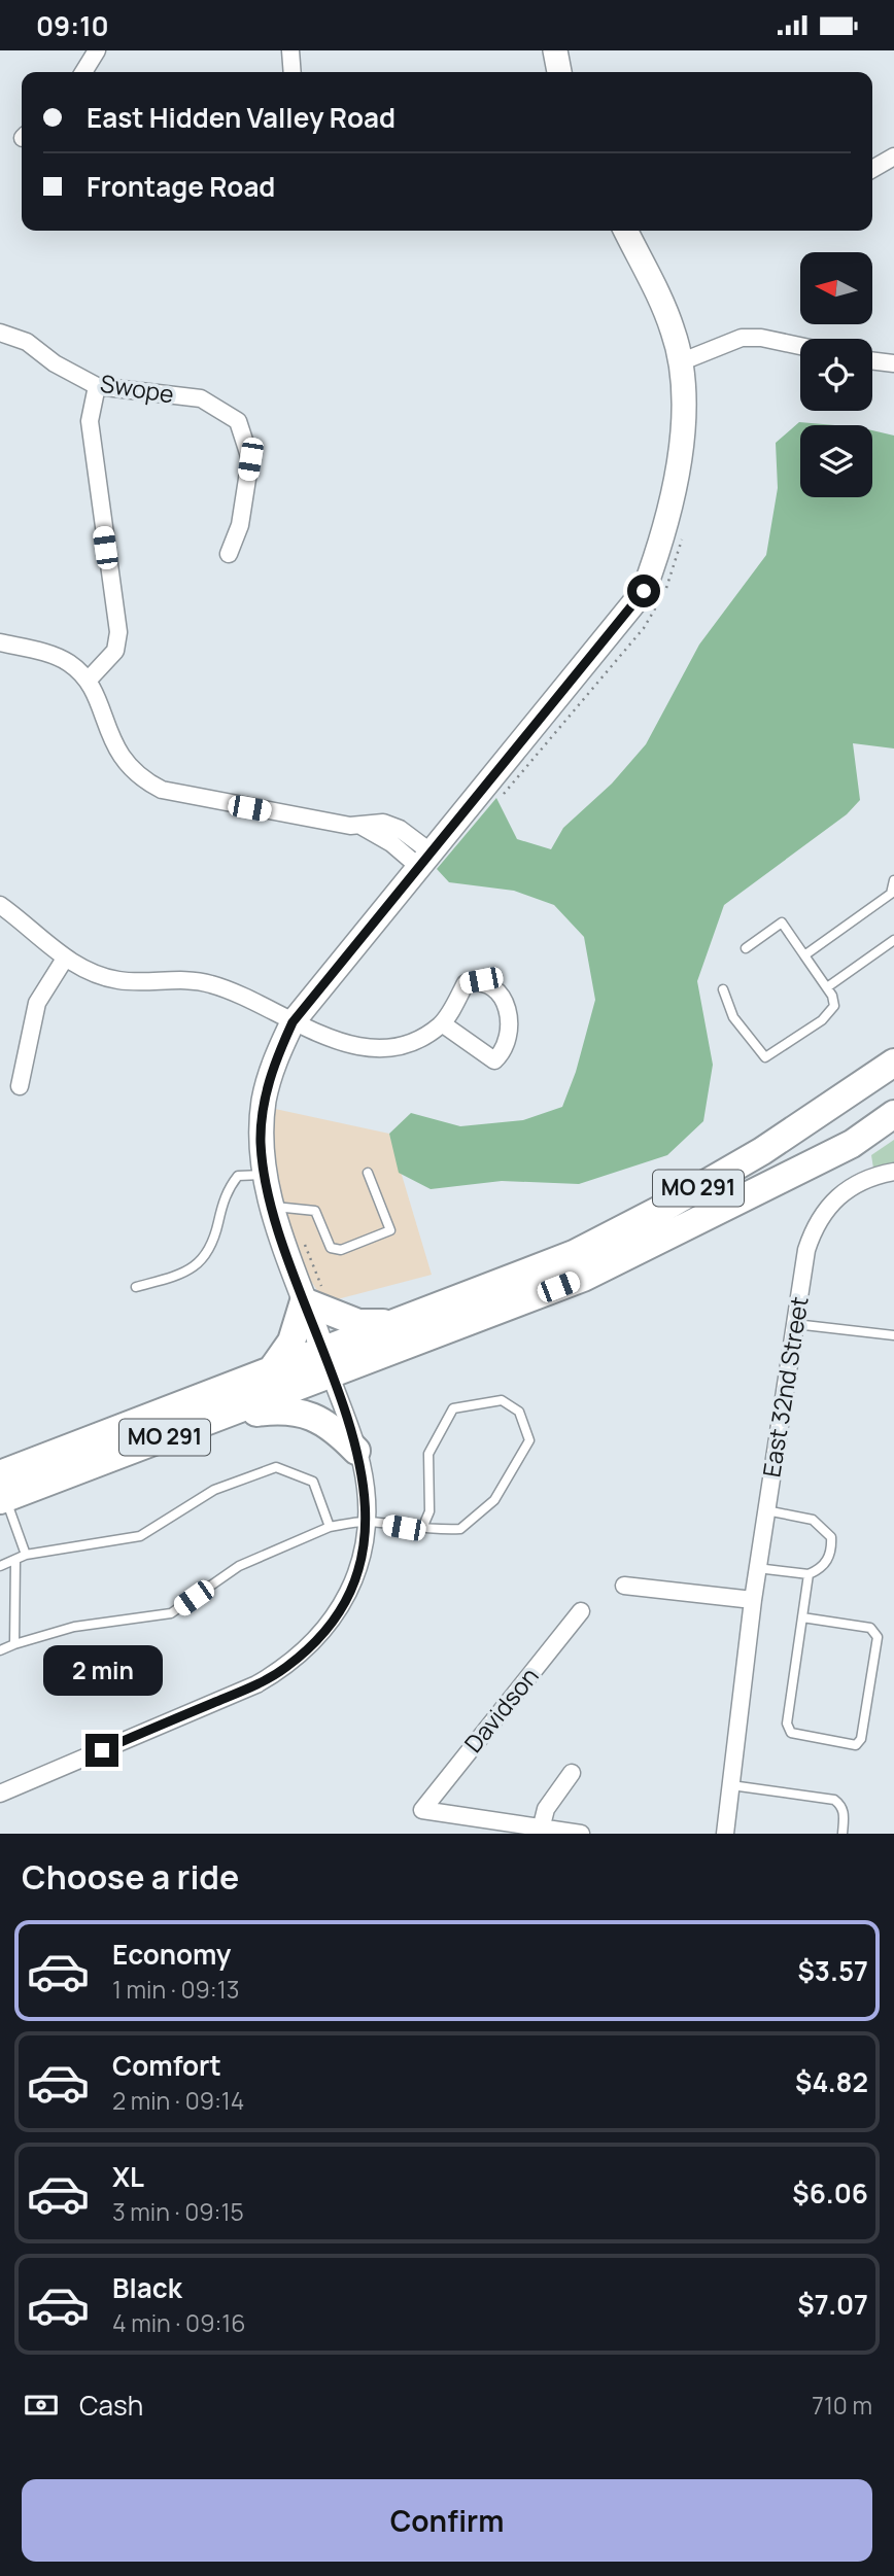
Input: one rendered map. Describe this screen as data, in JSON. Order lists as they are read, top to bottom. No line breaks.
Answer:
{"streets":{"highway":["MO 291"],"street":["Swope","East 32nd Street","Davidson"]},"north":"left","page":{"status":"09:10","banner":["East Hidden Valley Road","Frontage Road"],"bubble":"2 min","heading":"Choose a ride","list":[{"name":"Economy","note":"1 min · 09:13","value":"$3.57"},{"name":"Comfort","note":"2 min · 09:14","value":"$4.82"},{"name":"XL","note":"3 min · 09:15","value":"$6.06"},{"name":"Black","note":"4 min · 09:16","value":"$7.07"}],"pay":["Cash","710 m"],"buttons":"Confirm"}}
